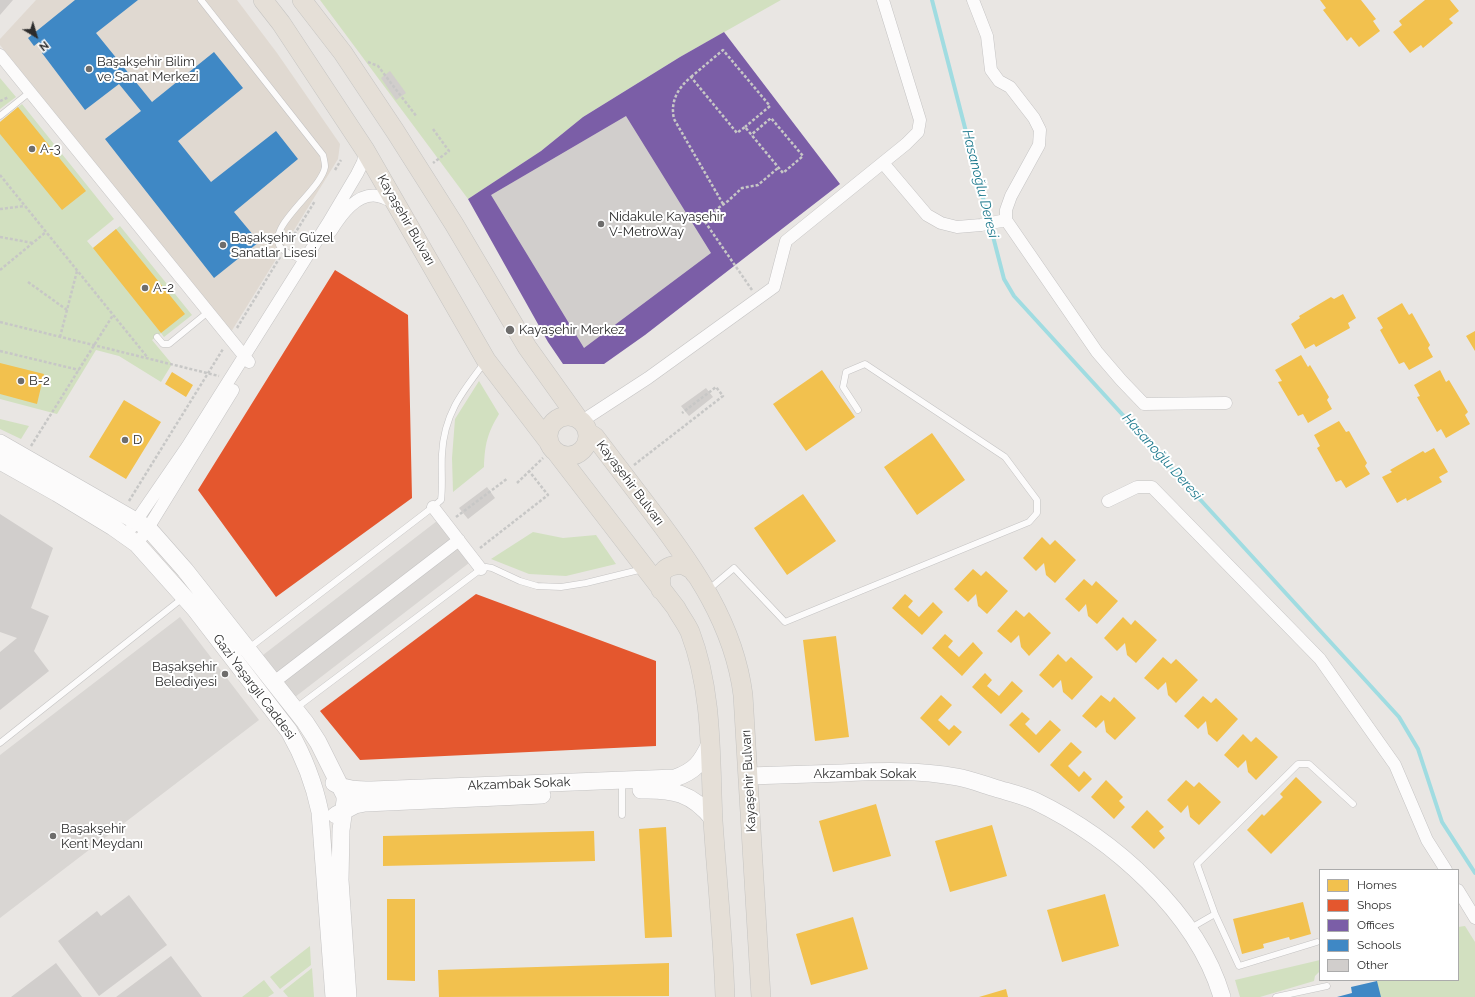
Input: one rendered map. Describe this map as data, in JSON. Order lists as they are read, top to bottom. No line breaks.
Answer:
{"streets":{"main road":["Kayaşehir Bulvarı"],"street":["Gazi Yaşargil Caddesi","Akzambak Sokak"]},"crossings":[["Kayaşehir Bulvarı","Akzambak Sokak"],["Gazi Yaşargil Caddesi","Akzambak Sokak"]],"water":["Hasanoğlu Deresi"],"places":["Başakşehir Bilim ve Sanat Merkezi","A-3","Nidakule Kayaşehir V-MetroWay","Başakşehir Güzel Sanatlar Lisesi","A-2","Kayaşehir Merkez","B-2","D","Başakşehir Belediyesi","Başakşehir Kent Meydanı"],"legend":["Homes","Shops","Offices","Schools","Other"],"north":"bottom right"}
